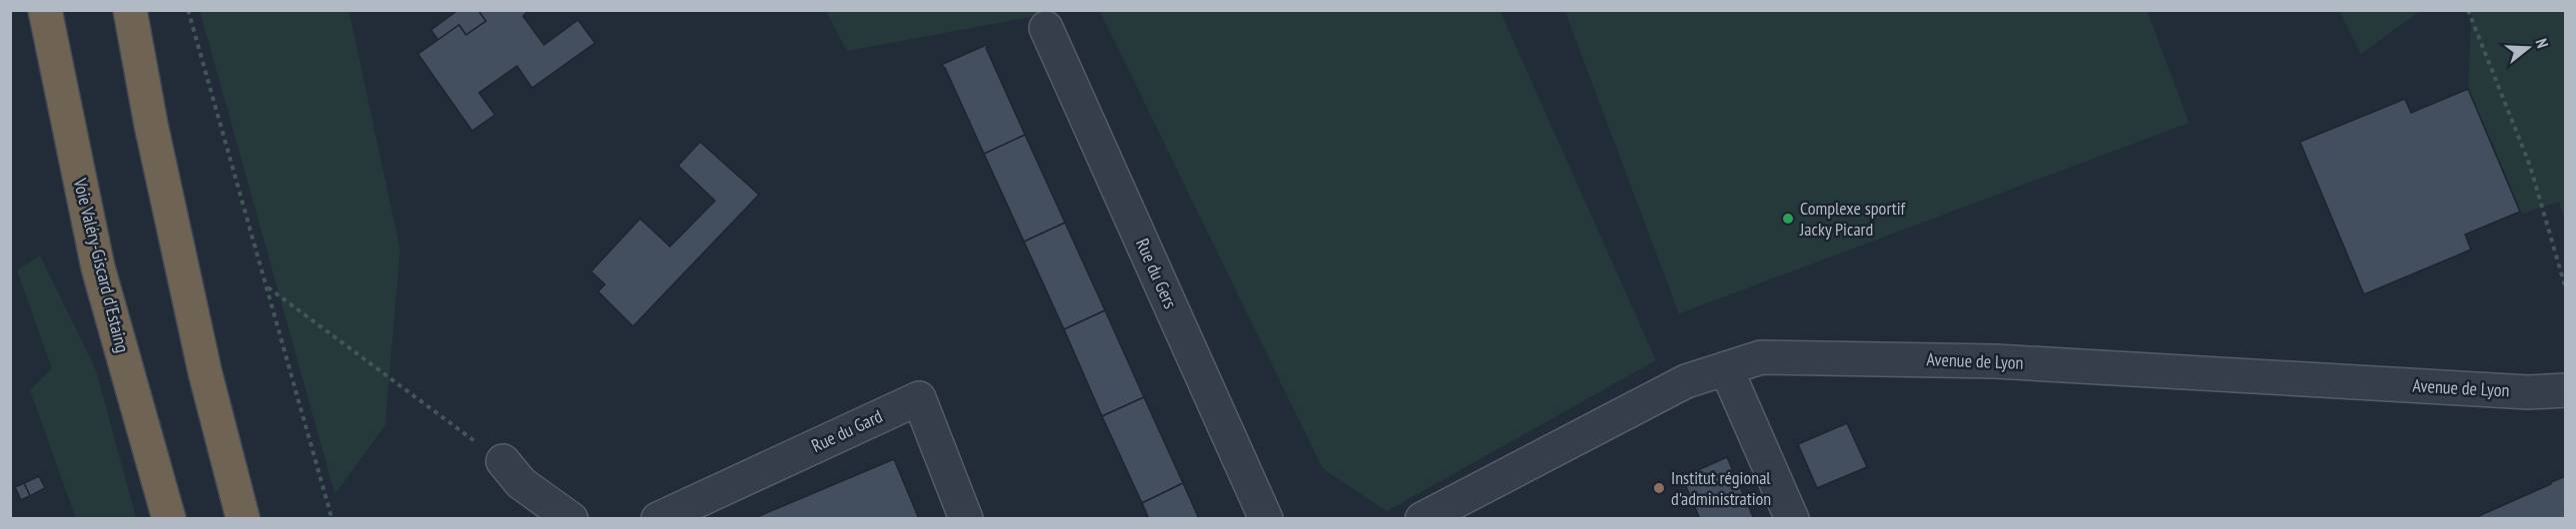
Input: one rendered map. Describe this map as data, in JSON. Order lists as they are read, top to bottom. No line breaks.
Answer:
{"streets":{"highway":["Voie Valéry-Giscard d'Estaing"],"street":["Rue du Gers","Avenue de Lyon","Rue du Gard"]},"places":["Complexe sportif Jacky Picard","Institut régional d'administration"],"north":"right"}
